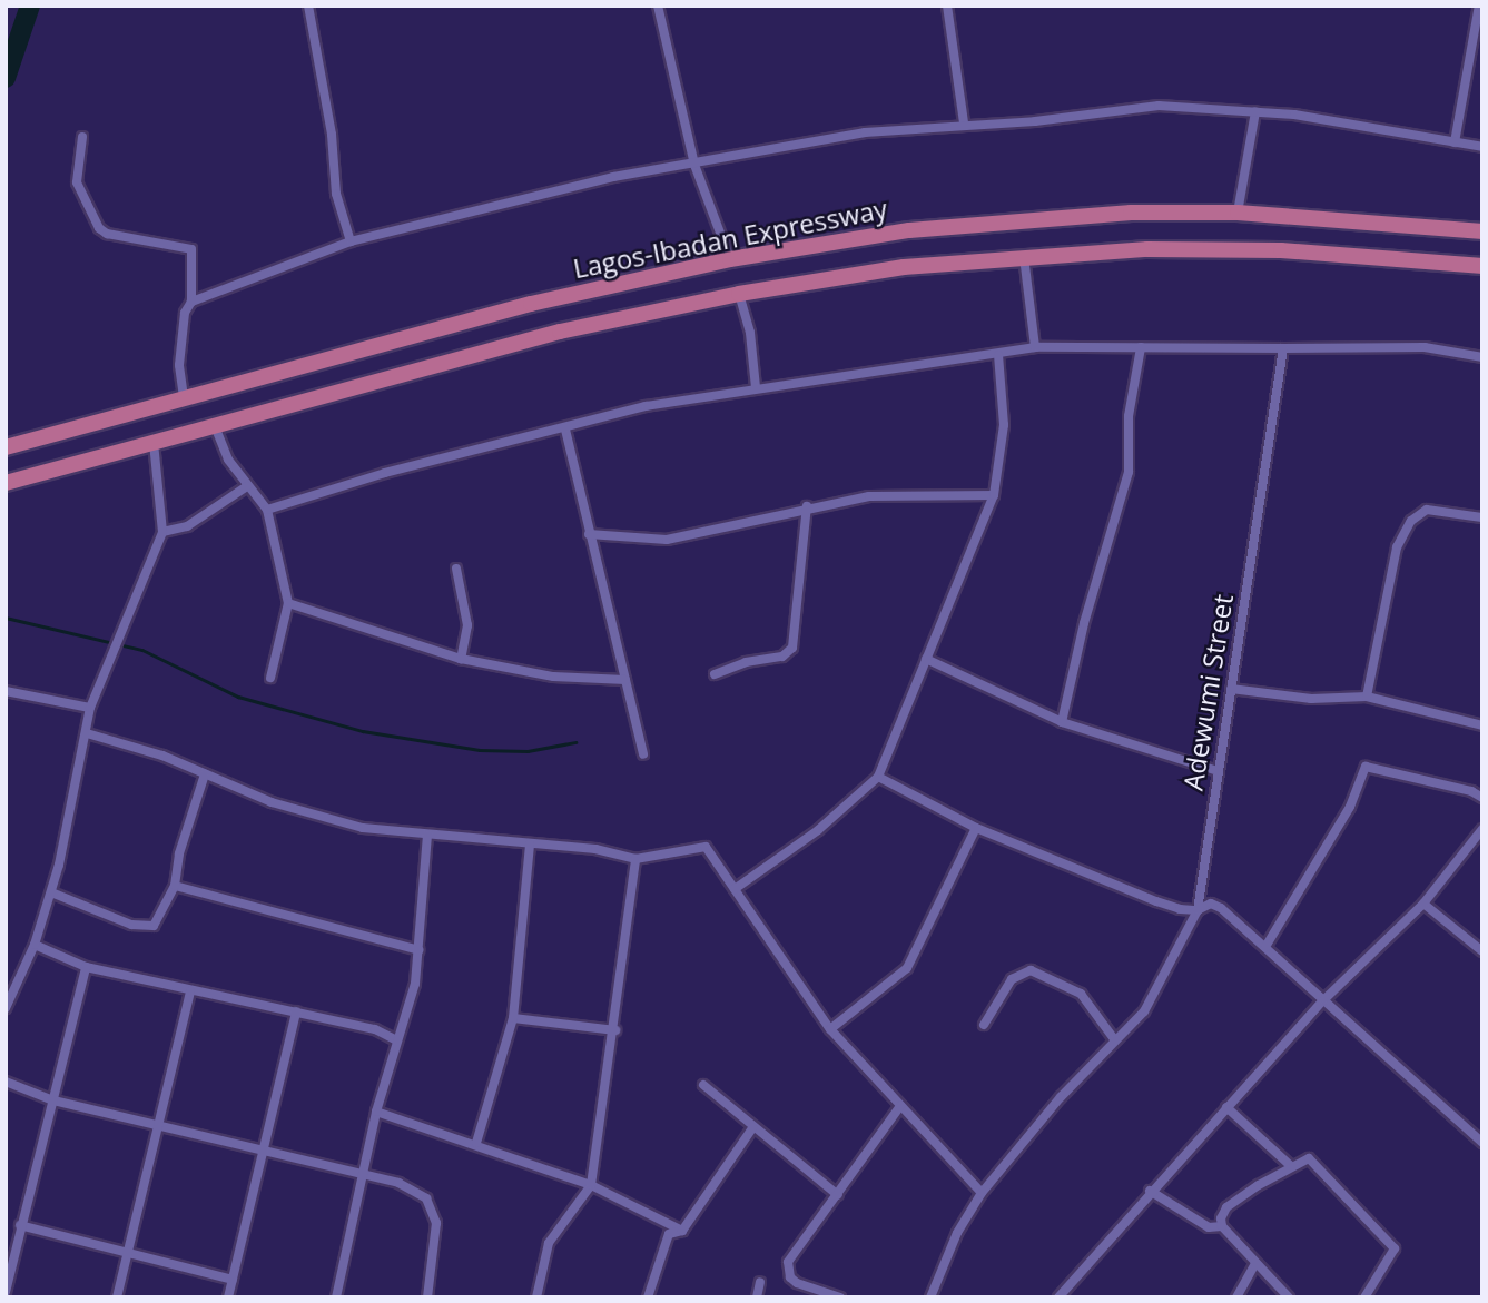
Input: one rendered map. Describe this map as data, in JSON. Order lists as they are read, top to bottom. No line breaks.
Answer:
{"streets":{"highway":["Lagos-Ibadan Expressway"],"street":["Adewumi Street"]}}
